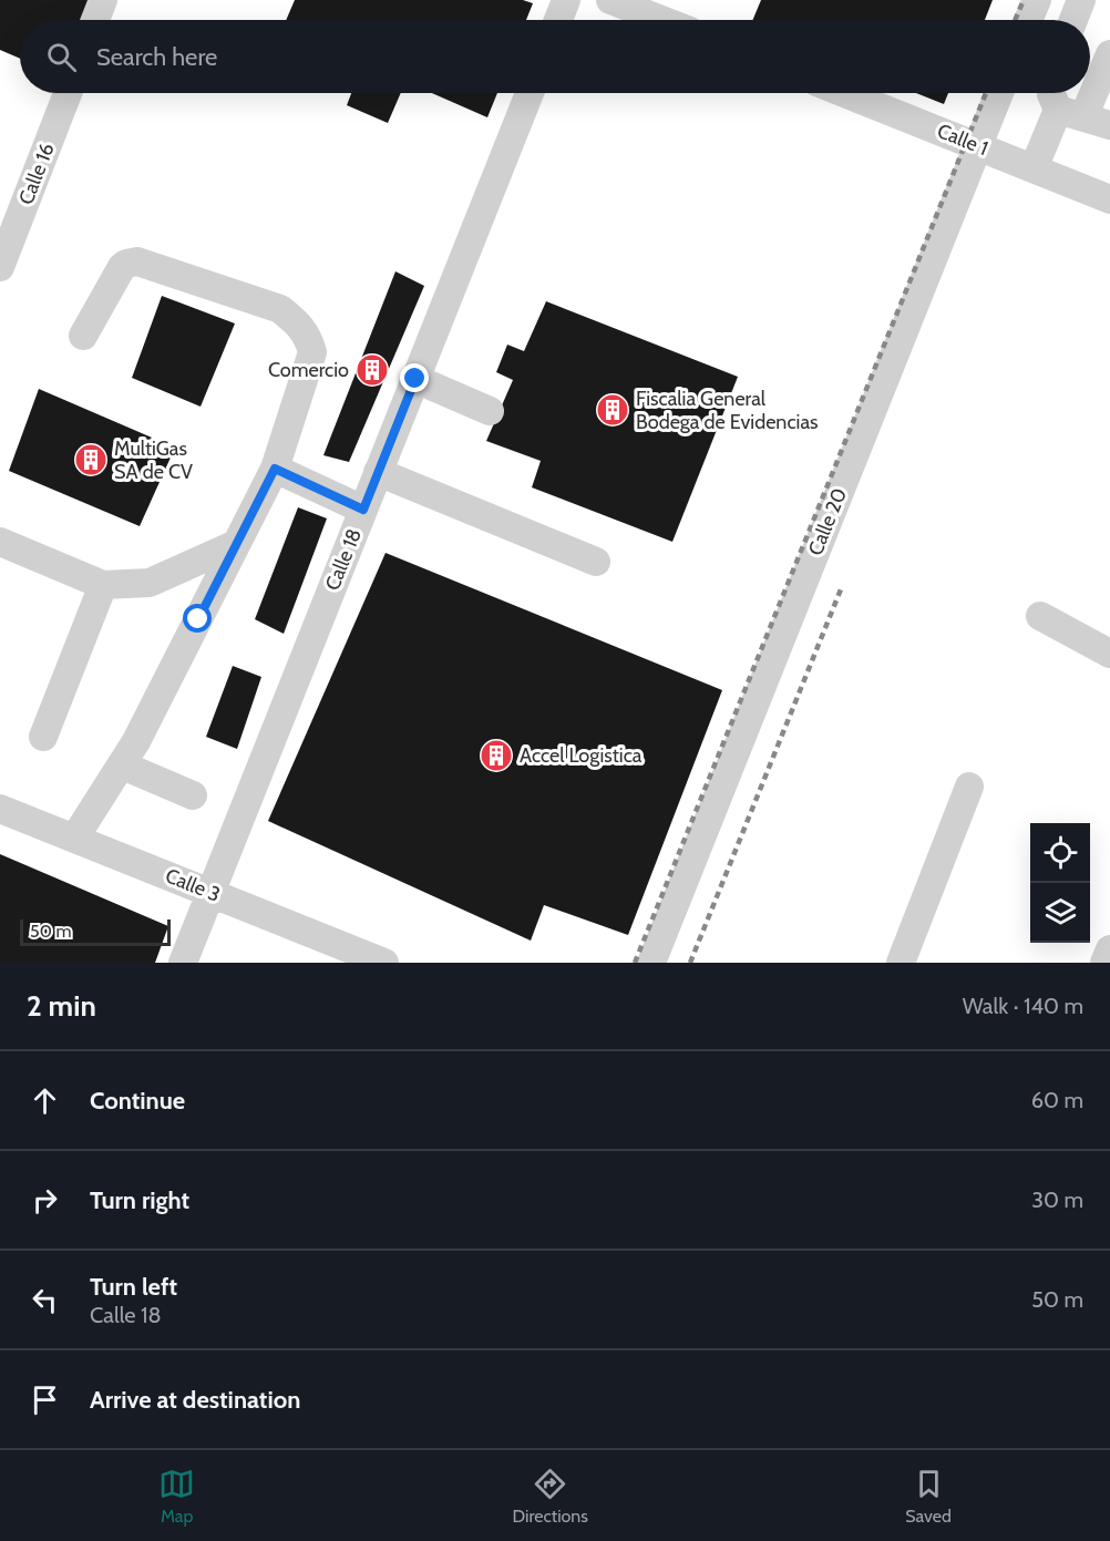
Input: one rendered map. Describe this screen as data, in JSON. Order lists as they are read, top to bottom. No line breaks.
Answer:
{"streets":{"street":["Calle 1","Calle 16","Calle 20","Calle 18","Calle 3"]},"crossings":[["Calle 1","Calle 20"],["Calle 18","Calle 3"]],"places":{"building":["Comercio","Fiscalia General Bodega de Evidencias","MultiGas SA de CV","Accel Logistica"]},"scale_bar":"50 m","page":{"search":"Search here","scale":"50 m","heading":["2 min","Walk · 140 m"],"list":[["Continue","60 m"],["Turn right","30 m"],["Turn left","Calle 18","50 m"],"Arrive at destination"],"nav":["Map","Directions","Saved"]}}
